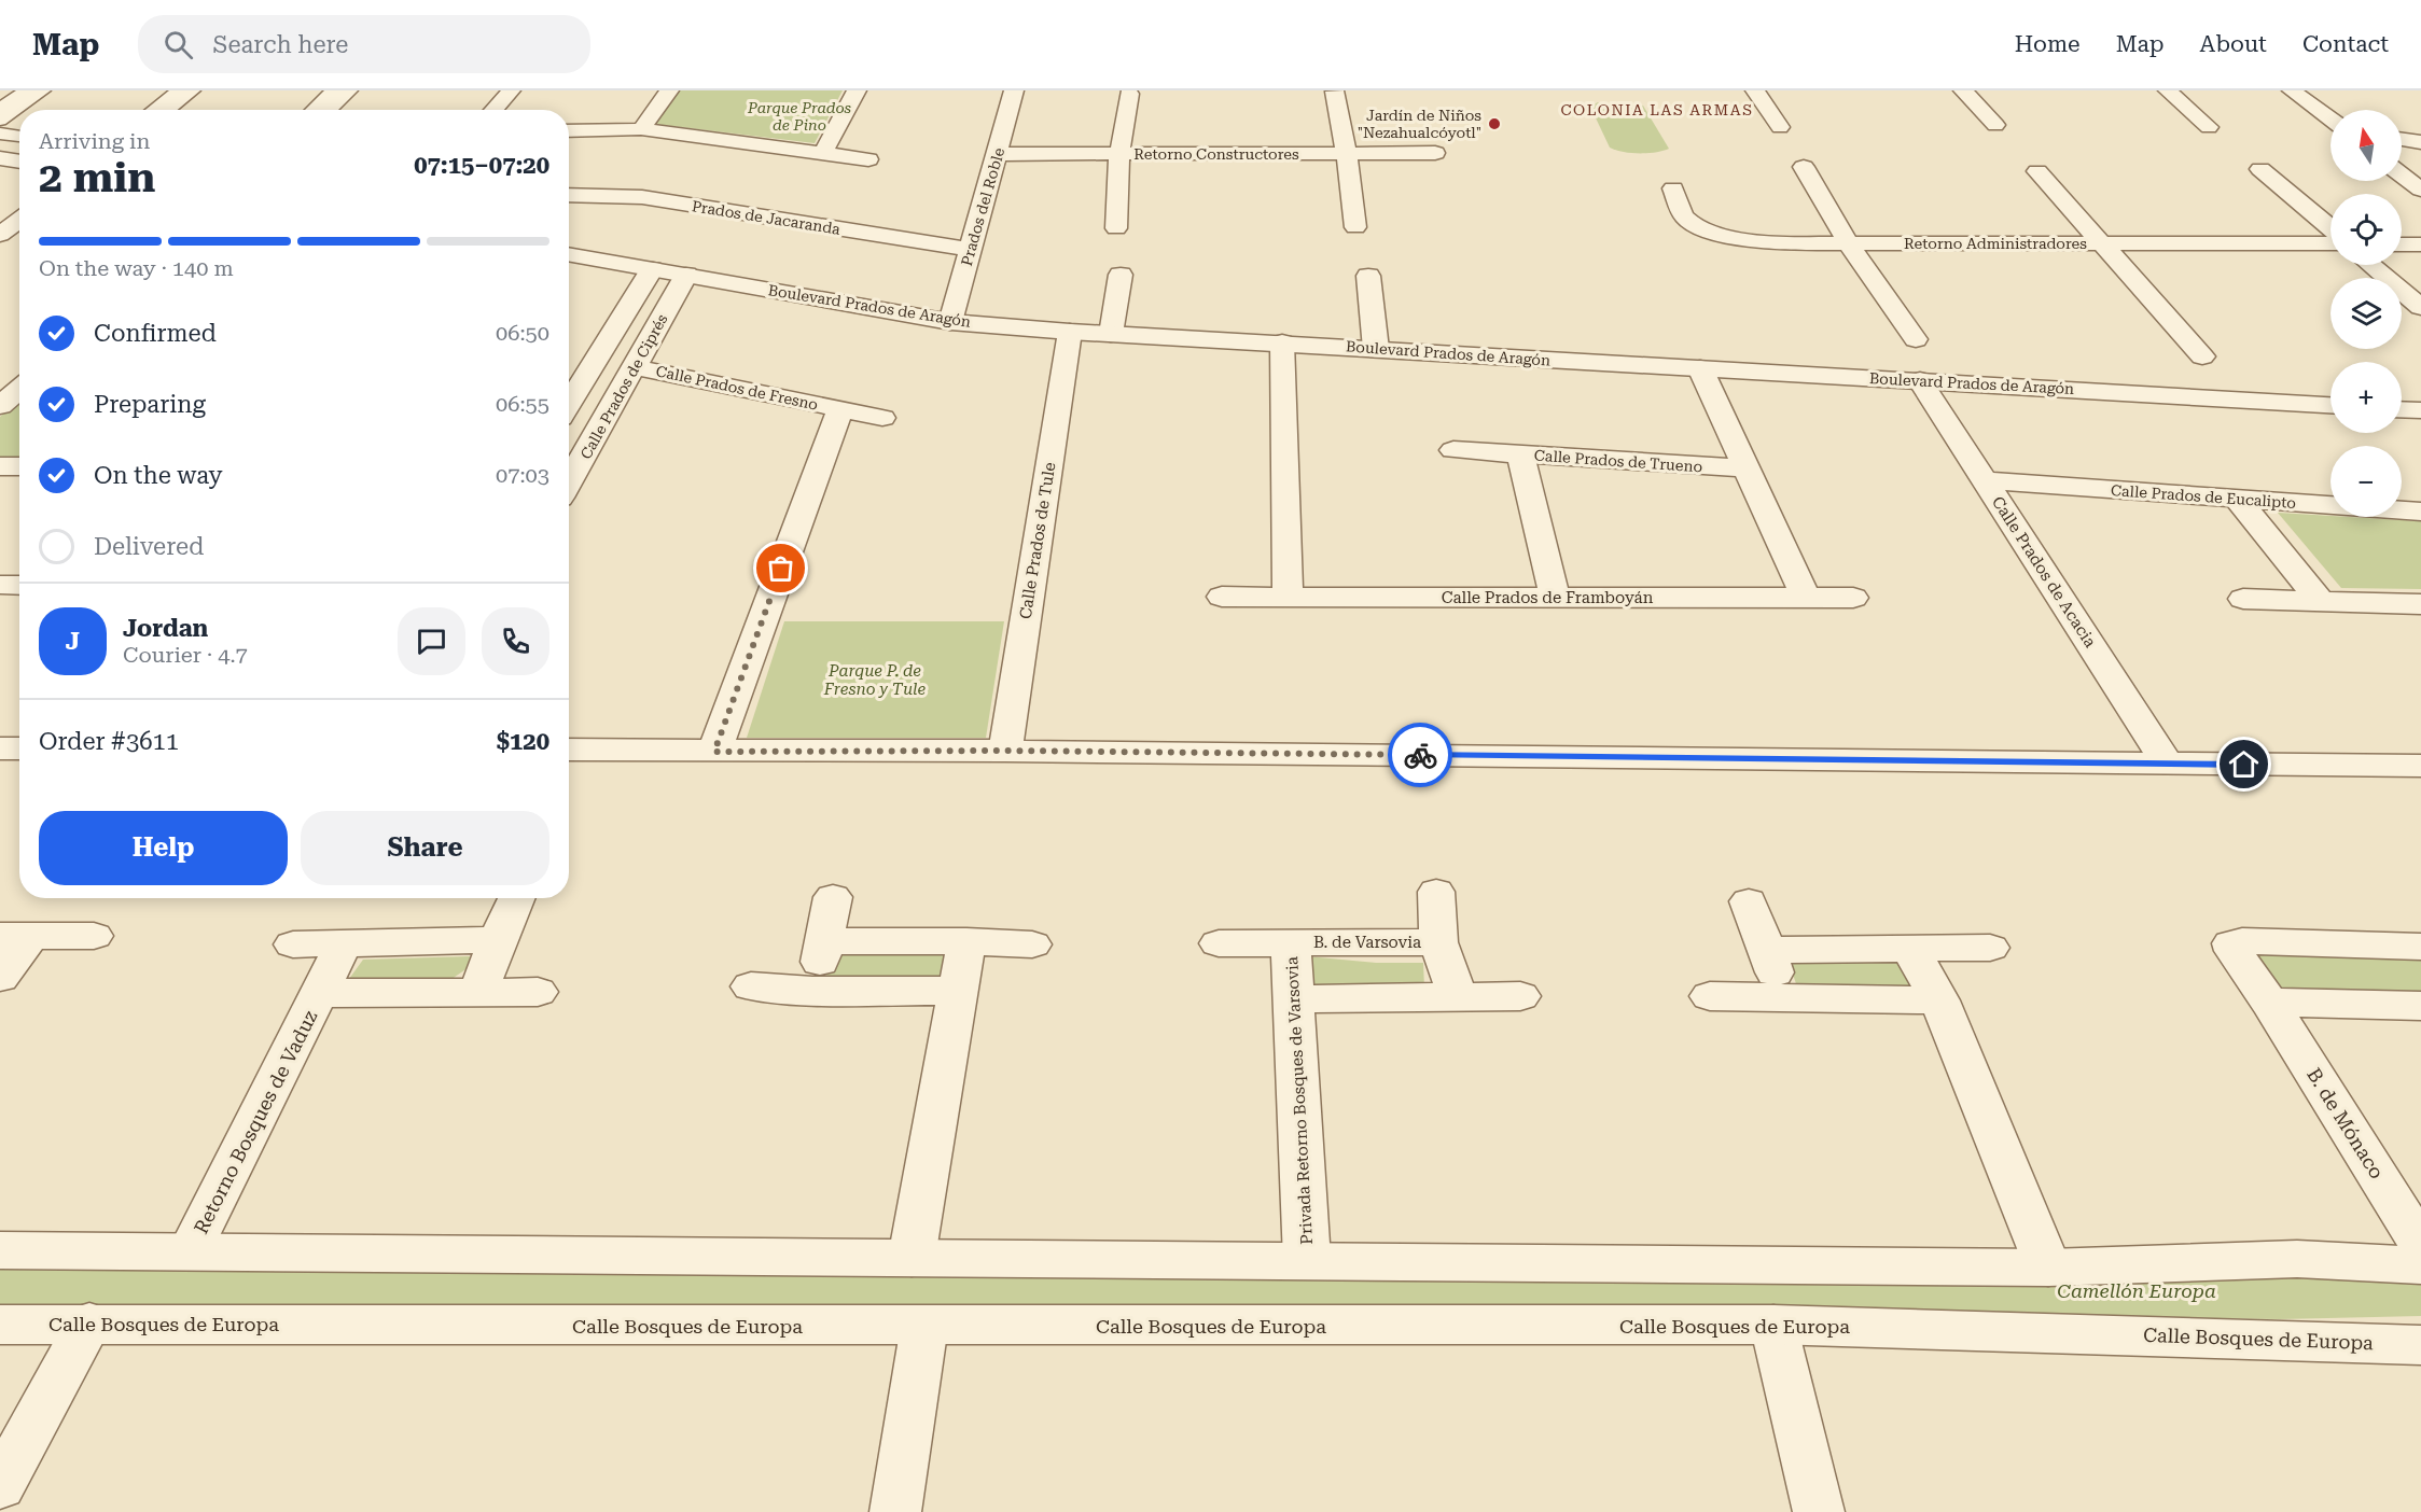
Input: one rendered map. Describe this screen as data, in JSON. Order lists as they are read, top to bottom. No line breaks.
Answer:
{"streets":{"street":["Retorno Constructores","Prados del Roble","Prados de Jacaranda","Retorno Administradores","Boulevard Prados de Aragón","Calle Prados de Ciprés","Calle Prados de Fresno","Calle Prados de Trueno","Calle Prados de Eucalipto","Calle Prados de Tule","Calle Prados de Acacia","Calle Prados de Framboyán","B. de Varsovia","Privada Retorno Bosques de Varsovia","Retorno Bosques de Vaduz","B. de Mónaco","Calle Bosques de Europa"]},"crossings":[["Retorno Constructores","Prados del Roble"],["Prados del Roble","Prados de Jacaranda"],["Prados del Roble","Boulevard Prados de Aragón"],["Boulevard Prados de Aragón","Calle Prados de Ciprés"],["Boulevard Prados de Aragón","Calle Prados de Tule"],["Boulevard Prados de Aragón","Calle Prados de Acacia"],["Calle Prados de Ciprés","Calle Prados de Fresno"],["Calle Prados de Trueno","Calle Prados de Framboyán"],["Calle Prados de Eucalipto","Calle Prados de Acacia"],["B. de Varsovia","Privada Retorno Bosques de Varsovia"]],"districts":["COLONIA LAS ARMAS"],"parks":["Parque Prados de Pino","Parque P. de Fresno y Tule","Camellón Europa"],"places":["Jardín de Niños \"Nezahualcóyotl\""],"north":"top","page":{"header":"Map","search":"Search here","nav":["Home","Map","About","Contact"],"map_buttons":["+","−"],"heading":["2 min","Arriving in","07:15–07:20"],"panel":["Jordan","Courier · 4.7","Order #3611","$120"],"bar":"On the way · 140 m","list":[["Confirmed","06:50"],["Preparing","06:55"],["On the way","07:03"],"Delivered"],"round":"J","buttons":["Help","Share"]}}
